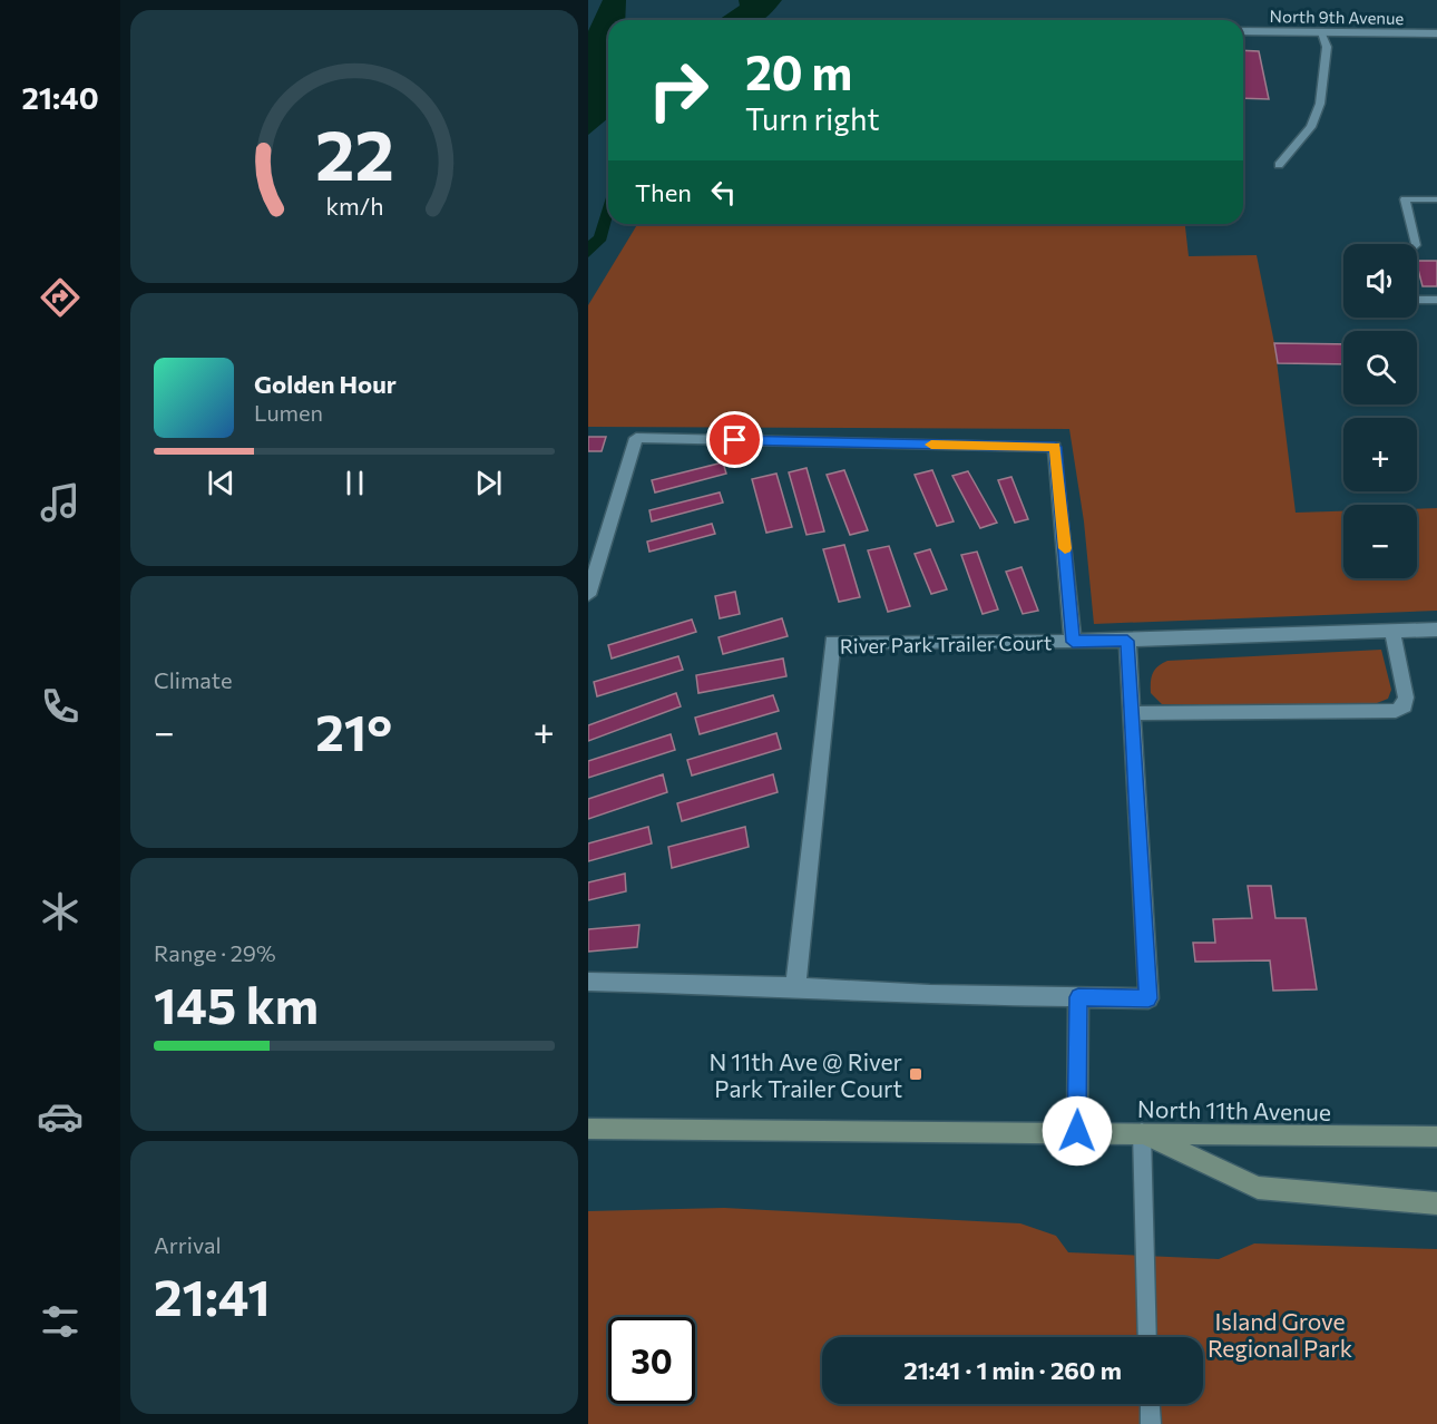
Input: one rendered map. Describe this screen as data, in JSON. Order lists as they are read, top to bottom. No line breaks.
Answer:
{"streets":{"main road":["North 11th Avenue"],"street":["North 9th Avenue","River Park Trailer Court"]},"parks":["Island Grove Regional Park"],"places":{"transit":["N 11th Ave @ River Park Trailer Court"]},"page":{"tabs":"21:40","turn":["20 m","Turn right"],"then":"Then","map_buttons":["+","−"],"song":["Golden Hour","Lumen"],"tile":["Climate",["Range · 29%","145 km"],["Arrival","21:41"]],"heat":["−","21°","+"],"limit":"30","trip":"21:41 · 1 min · 260 m","gauge":["22","km/h"]}}
